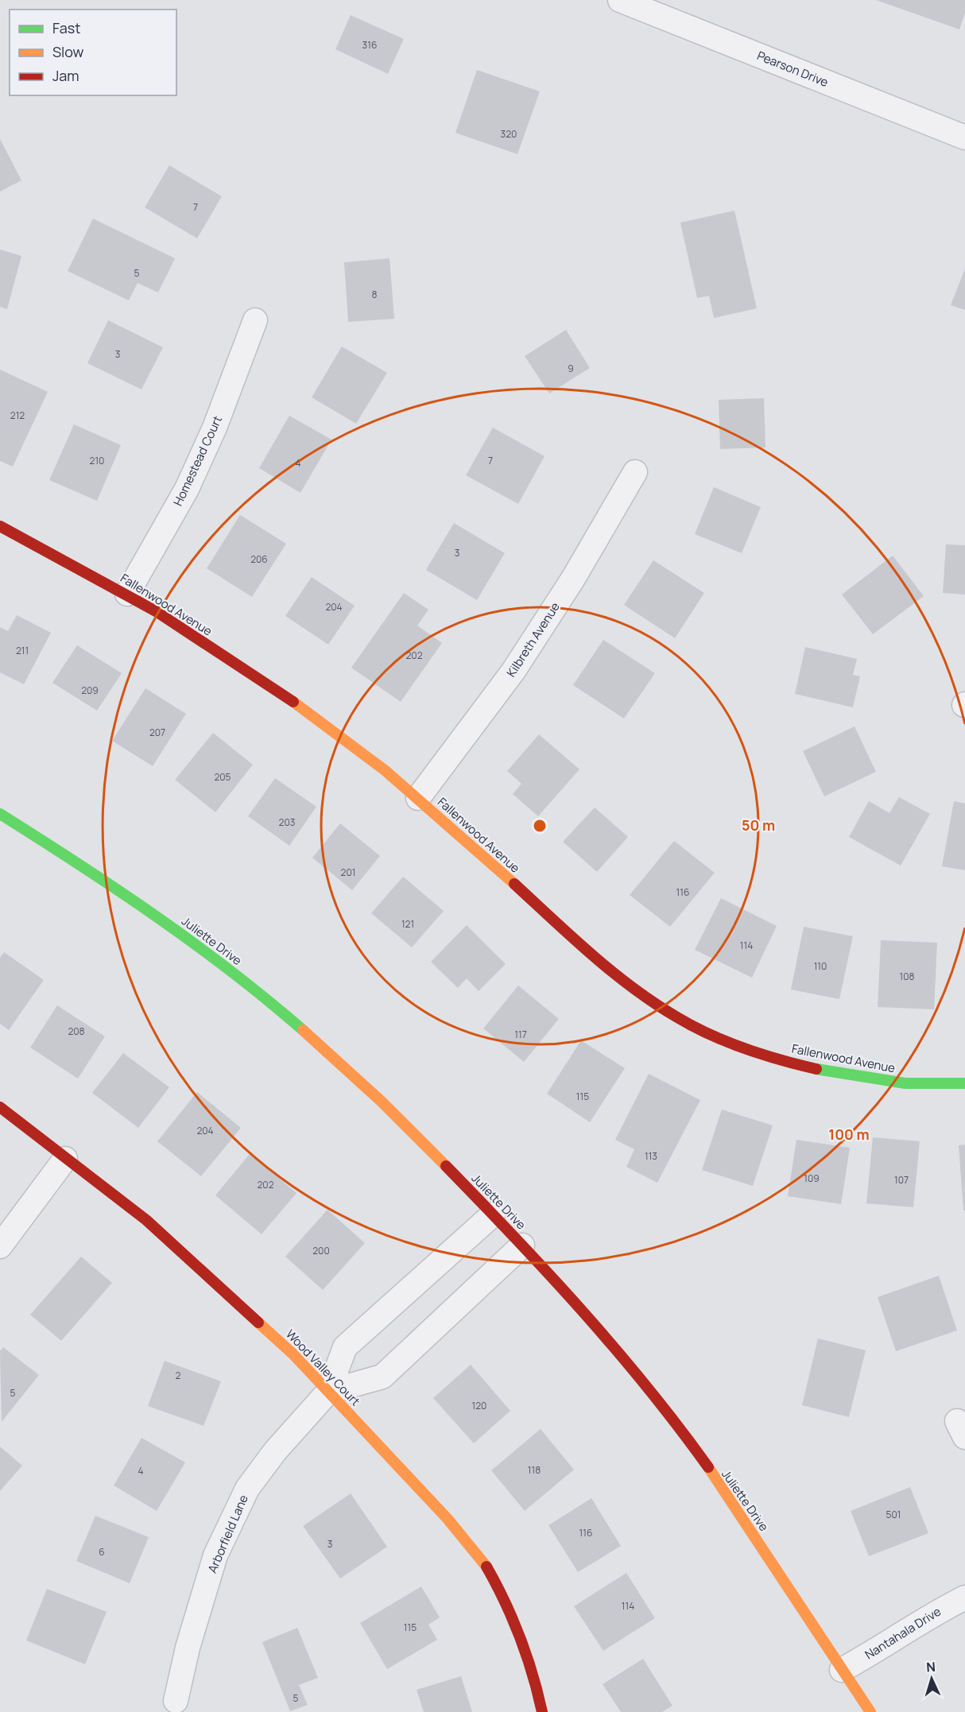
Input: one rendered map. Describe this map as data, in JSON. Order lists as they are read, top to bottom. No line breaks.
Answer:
{"streets":{"street":["Pearson Drive","Homestead Court","Fallenwood Avenue","Kilbreth Avenue","Juliette Drive","Wood Valley Court","Arborfield Lane","Nantahala Drive"]},"crossings":[["Homestead Court","Fallenwood Avenue"],["Fallenwood Avenue","Kilbreth Avenue"],["Juliette Drive","Arborfield Lane"],["Juliette Drive","Nantahala Drive"],["Wood Valley Court","Arborfield Lane"]],"house_numbers":["316","320","7","5","8","3","9","212","210","7","4","3","206","204","211","202","209","207","205","203","201","116","121","114","110","108","208","117","115","204","113","109","107","202","200","2","5","120","118","4","501","116","3","6","114","115","5"],"legend":["Fast","Slow","Jam"],"north":"top","rings":["50 m","100 m"]}
